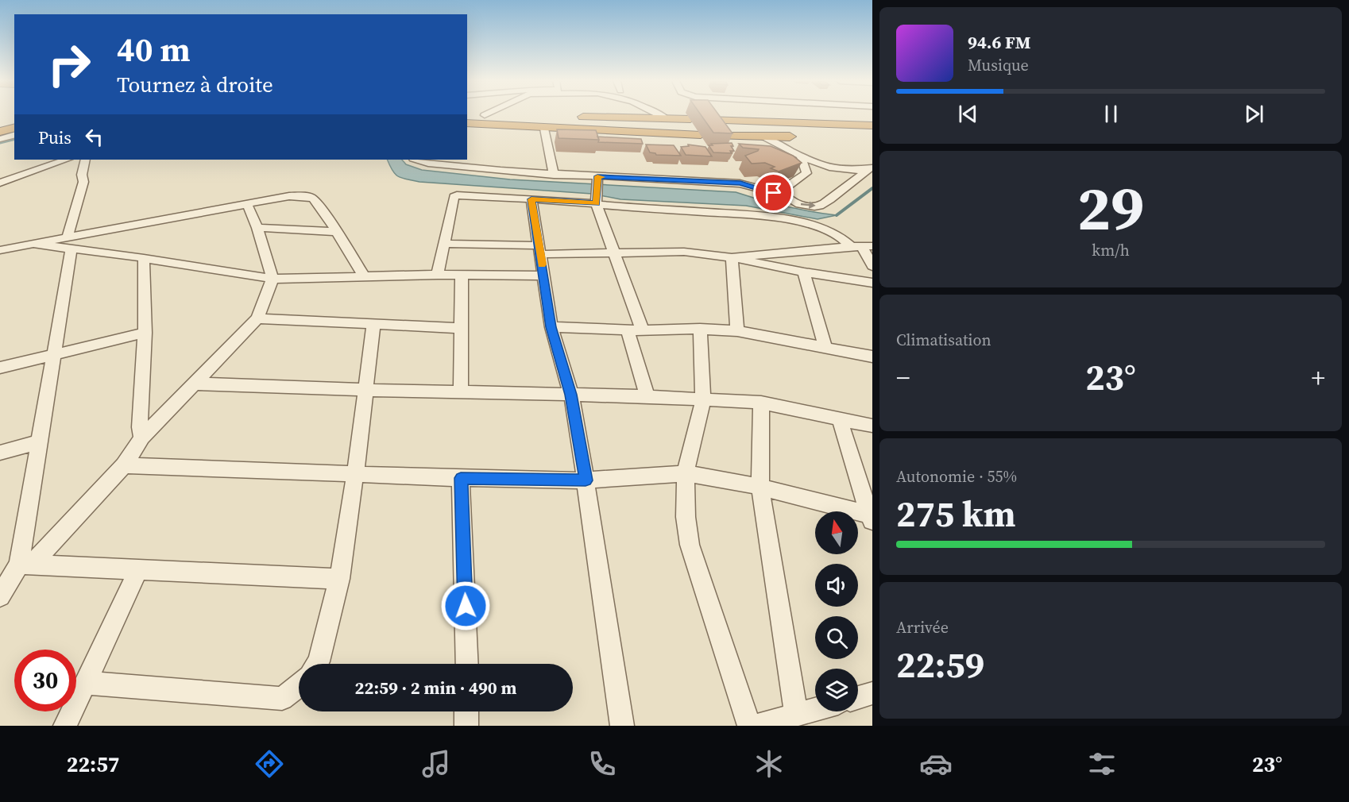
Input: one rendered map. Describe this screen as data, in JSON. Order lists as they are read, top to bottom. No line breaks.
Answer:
{"north":"top","page":{"turn":["40 m","Tournez à droite"],"song":["94.6 FM","Musique"],"then":"Puis","tile":[["29","km/h"],"Climatisation",["Autonomie · 55%","275 km"],["Arrivée","22:59"]],"heat":["−","23°","+"],"limit":"30","trip":"22:59 · 2 min · 490 m","tabs":["22:57","23°"]}}
